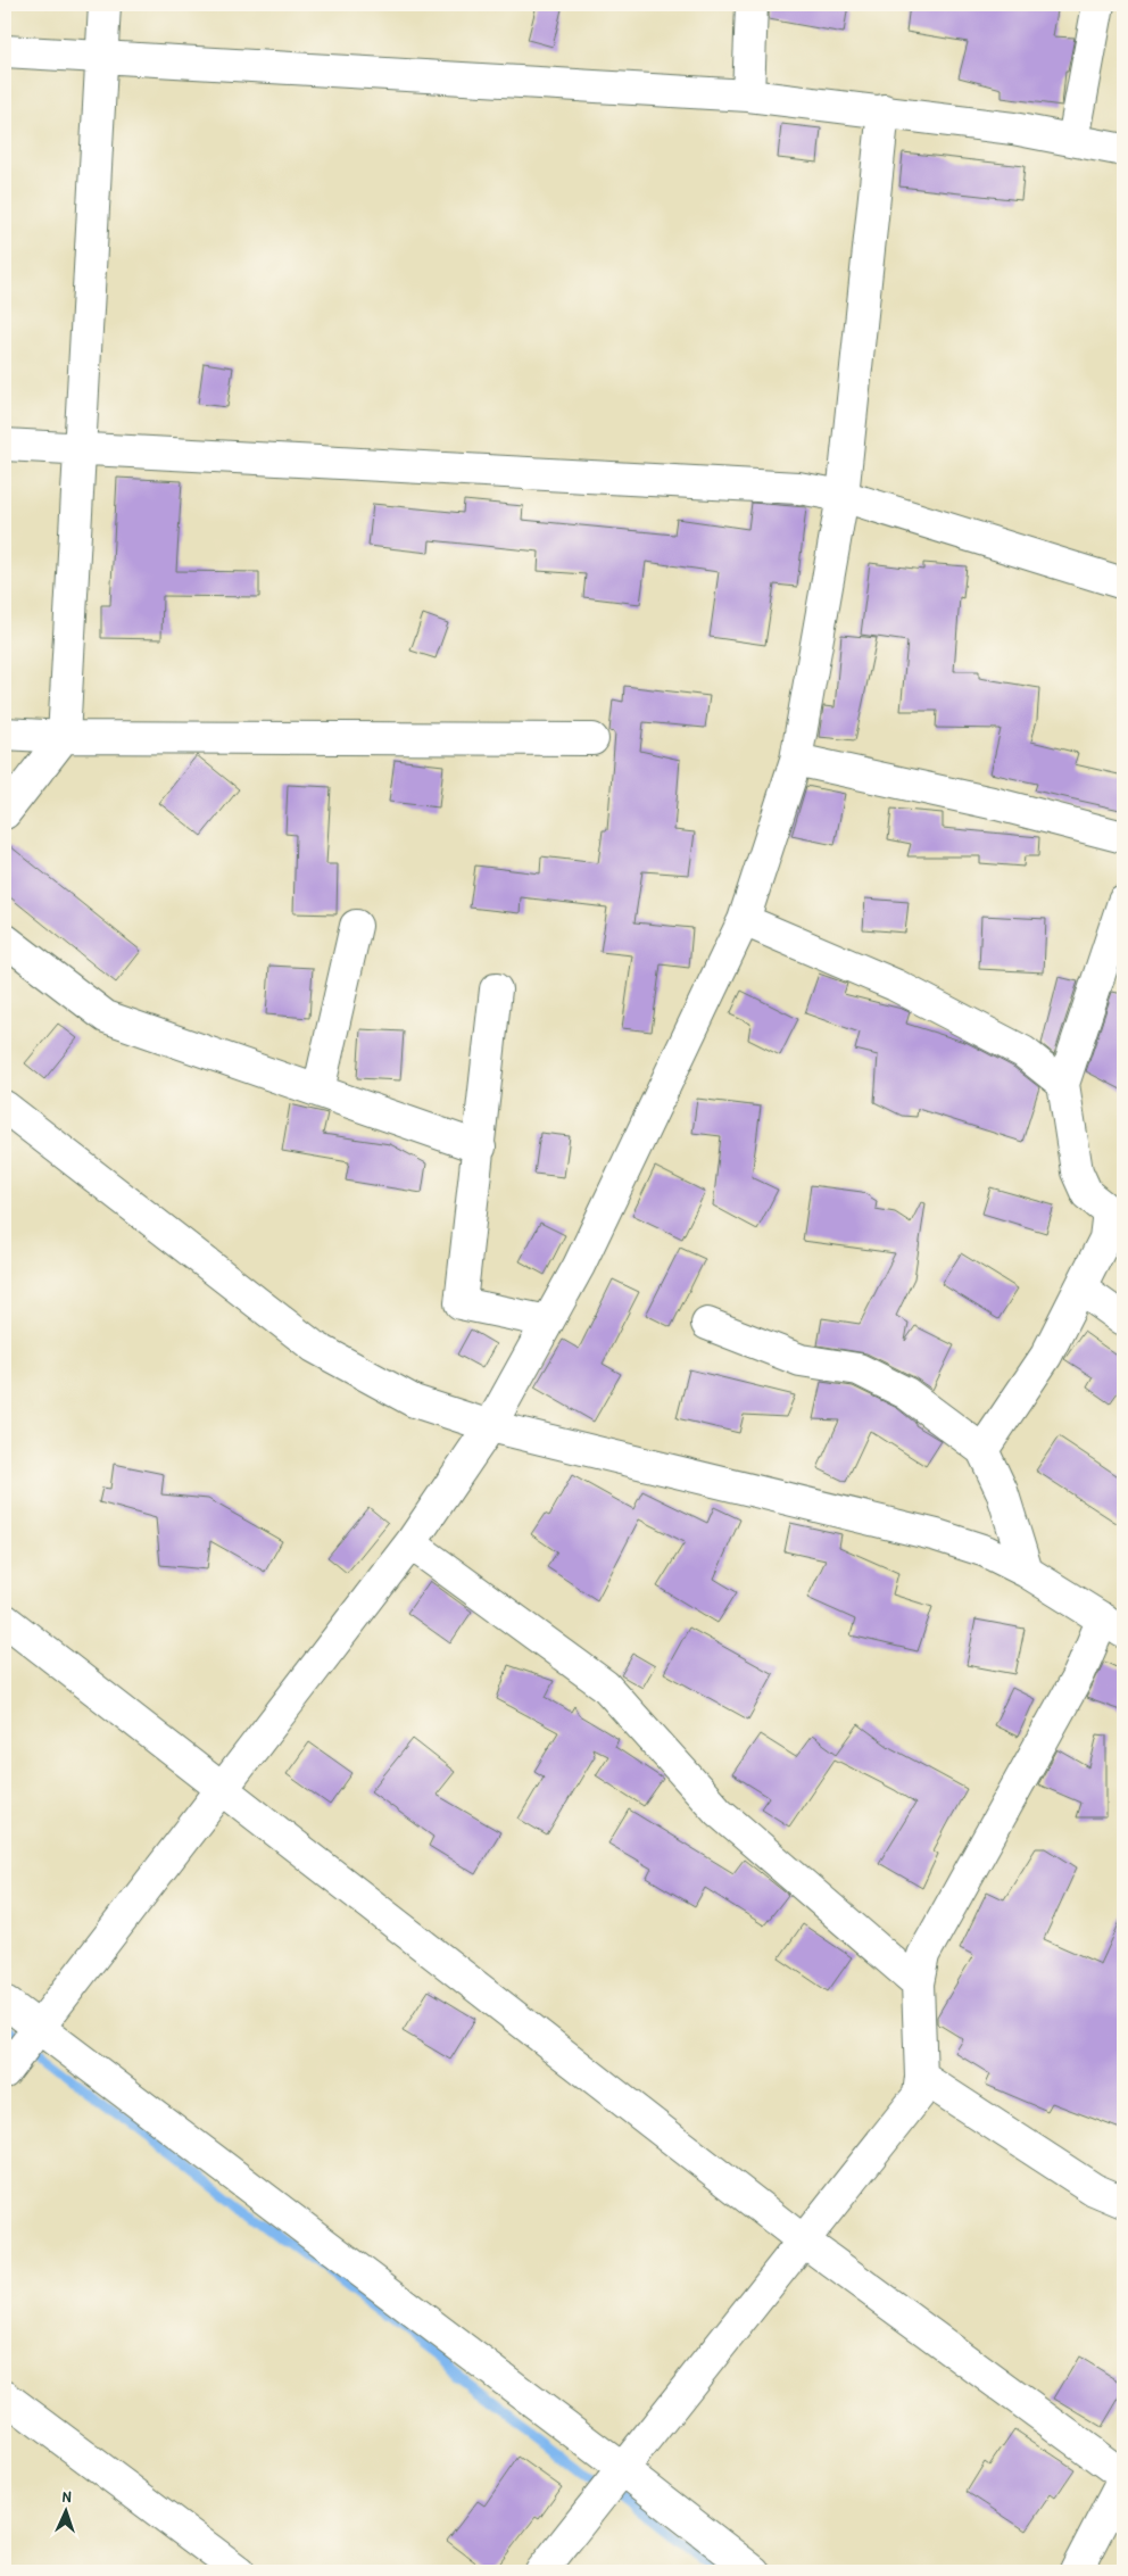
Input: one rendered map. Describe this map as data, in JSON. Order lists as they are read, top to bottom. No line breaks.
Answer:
{"north":"top"}
